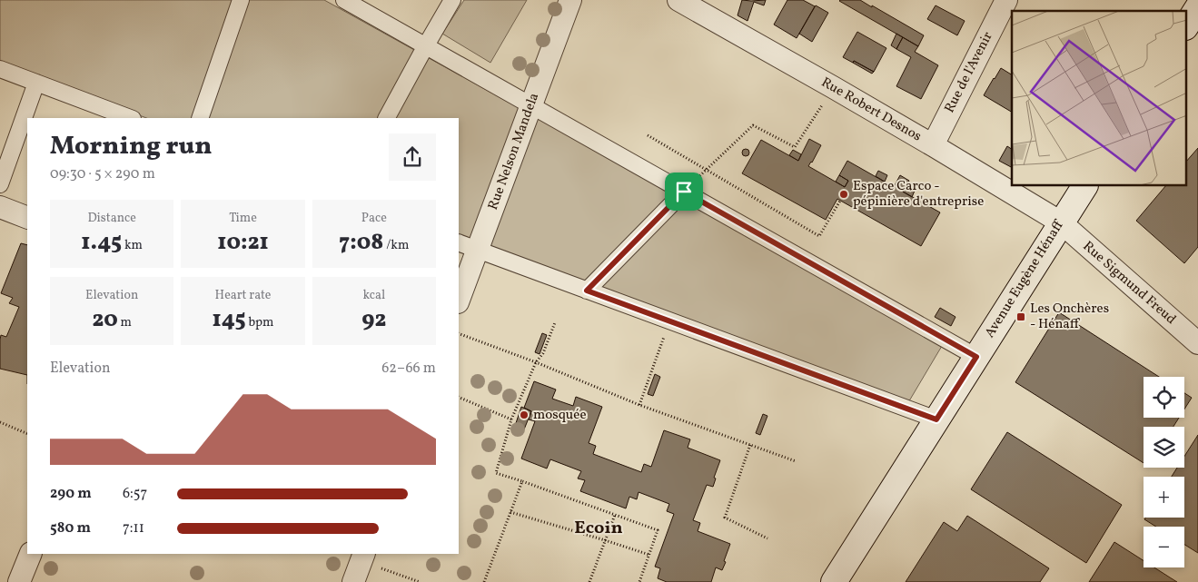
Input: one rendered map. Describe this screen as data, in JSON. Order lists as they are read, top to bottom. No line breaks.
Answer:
{"streets":{"main road":["Avenue Eugène Hénaff"],"street":["Rue de l'Avenir","Rue Robert Desnos","Rue Nelson Mandela","Rue Sigmund Freud"]},"crossings":[["Rue de l'Avenir","Rue Robert Desnos"],["Rue Robert Desnos","Avenue Eugène Hénaff"],["Rue Robert Desnos","Rue Sigmund Freud"],["Avenue Eugène Hénaff","Rue Sigmund Freud"]],"districts":["Ecoin"],"places":{"other":["Espace Carco - pépinière d'entreprise","mosquée"],"transit":["Les Onchères - Hénaff"]},"page":{"heading":["Morning run","09:30 · 5 × 290 m"],"stats":[["Distance","1.45 km"],["Time","10:21"],["Pace","7:08 /km"],["Elevation","20 m"],["Heart rate","145 bpm"],["kcal","92"]],"chart":["Elevation","62–66 m"],"map_buttons":["+","−"],"list":[{"name":"290 m","note":"6:57"},{"name":"580 m","note":"7:11"}]}}
